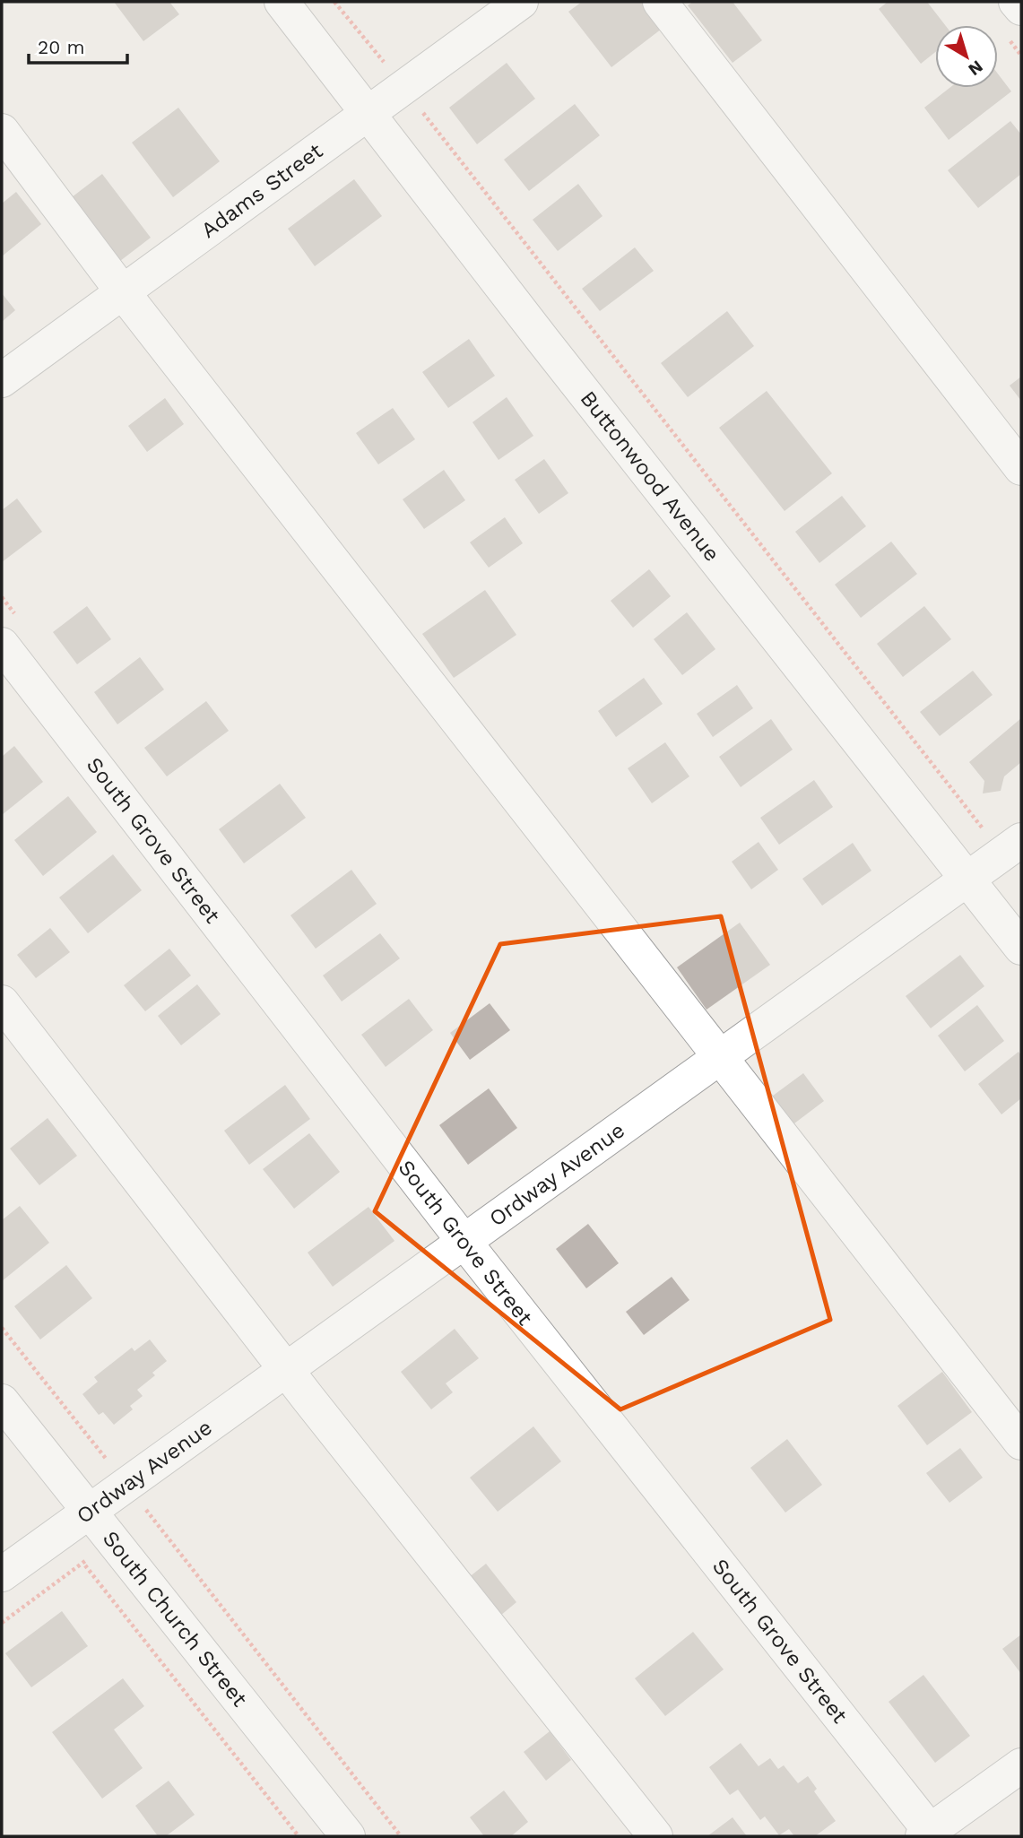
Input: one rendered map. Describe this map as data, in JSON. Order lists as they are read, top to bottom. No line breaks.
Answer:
{"streets":{"street":["Adams Street","Buttonwood Avenue","South Grove Street","Ordway Avenue","South Church Street"]},"crossings":[["Adams Street","Buttonwood Avenue"],["Buttonwood Avenue","Ordway Avenue"],["South Grove Street","Ordway Avenue"],["Ordway Avenue","South Church Street"]],"scale_bar":"20 m","north":"bottom right"}
